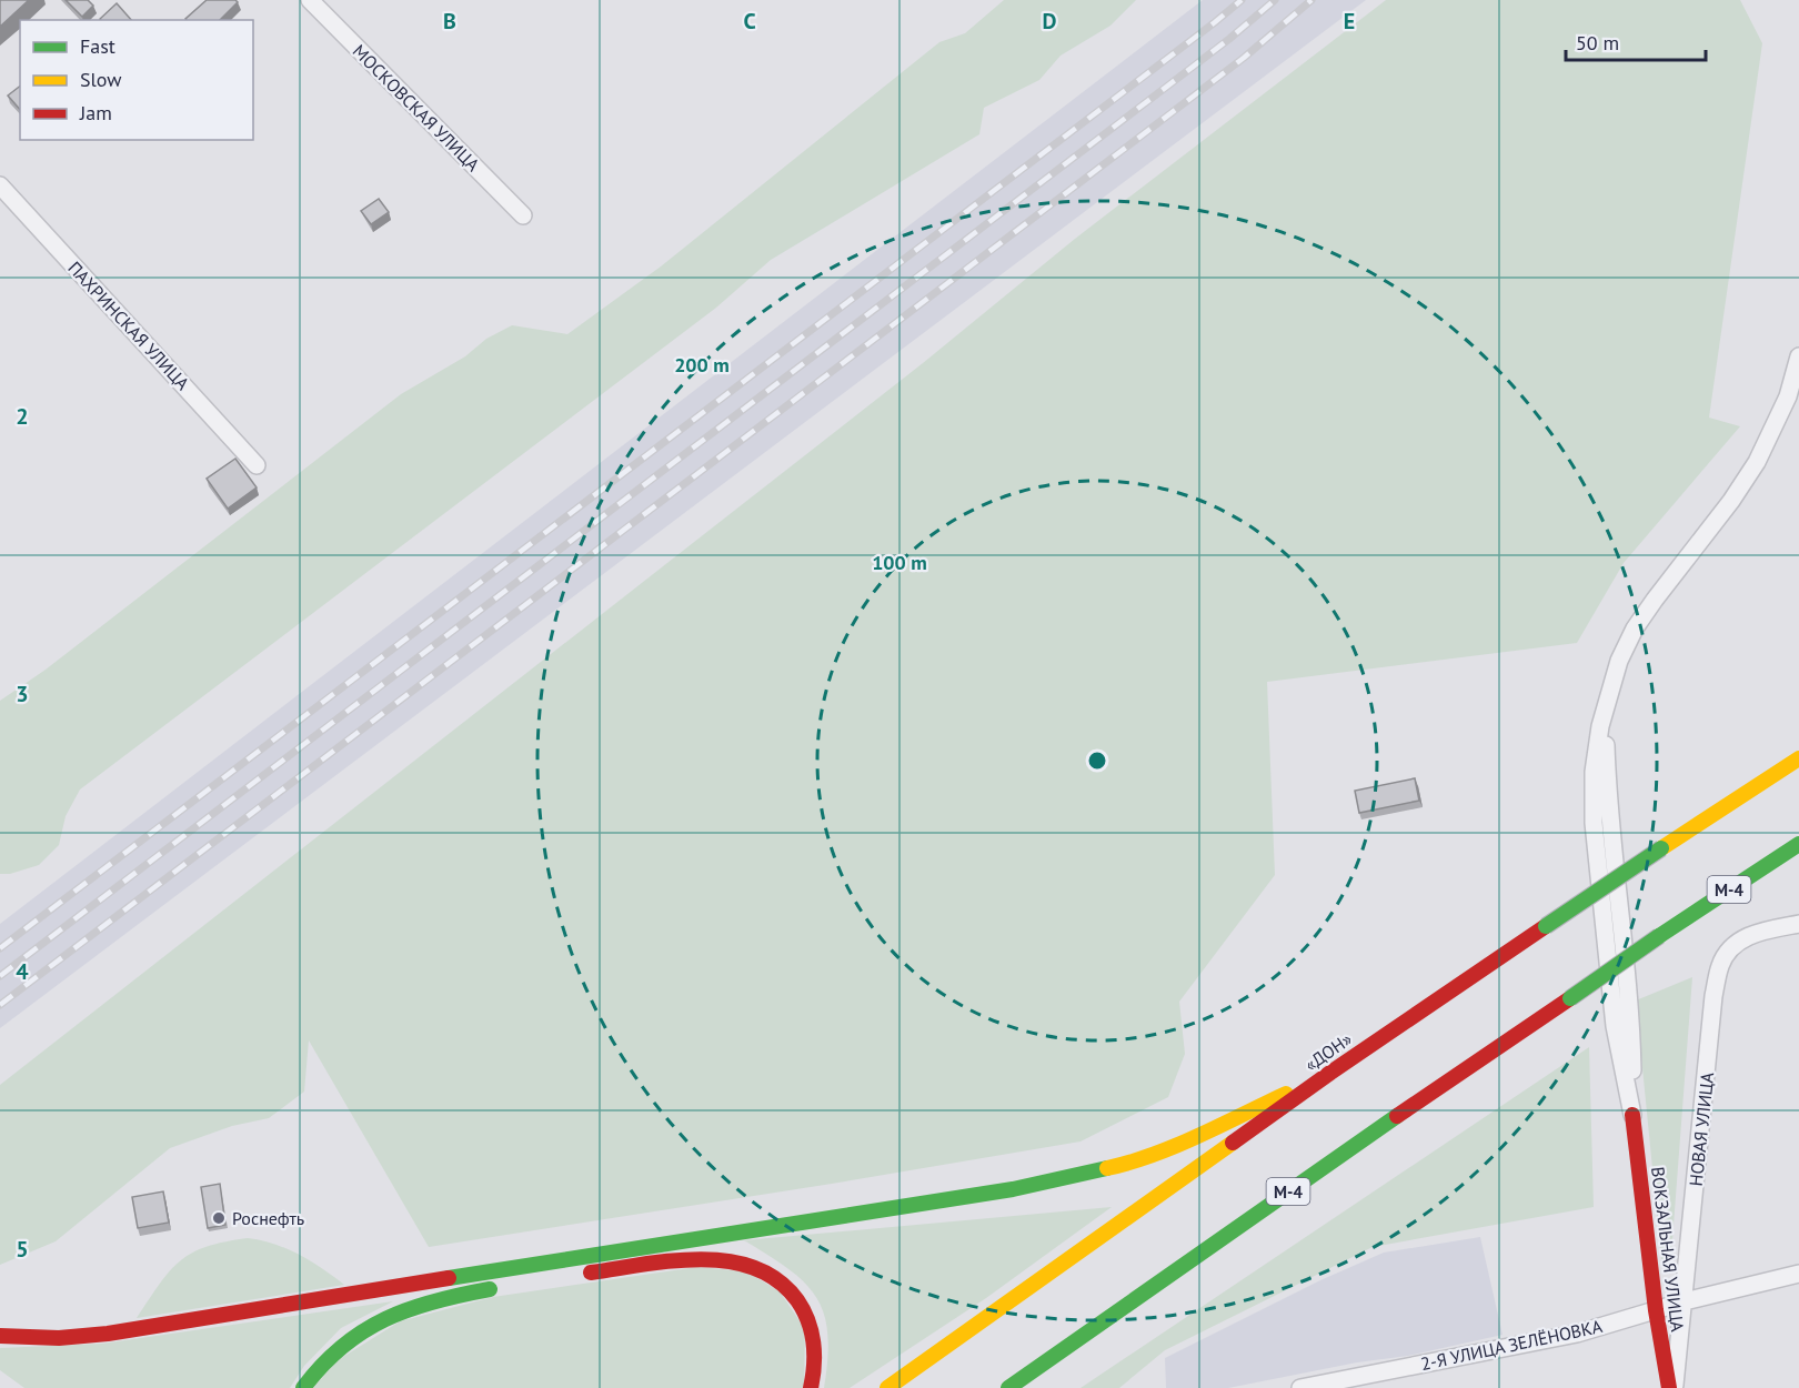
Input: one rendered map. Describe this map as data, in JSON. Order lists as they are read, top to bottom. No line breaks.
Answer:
{"streets":{"main road":["М-4","«ДОН»","ВОКЗАЛЬНАЯ УЛИЦА"],"street":["МОСКОВСКАЯ УЛИЦА","ПАХРИНСКАЯ УЛИЦА","НОВАЯ УЛИЦА","2-Я УЛИЦА ЗЕЛЁНОВКА"]},"crossings":[["НОВАЯ УЛИЦА","2-Я УЛИЦА ЗЕЛЁНОВКА"],["ВОКЗАЛЬНАЯ УЛИЦА","2-Я УЛИЦА ЗЕЛЁНОВКА"]],"places":["Роснефть"],"legend":["Fast","Slow","Jam"],"scale_bar":"50 m","grid":{"columns":["B","C","D","E"],"rows":["2","3","4","5"]},"rings":["200 m","100 m"]}
